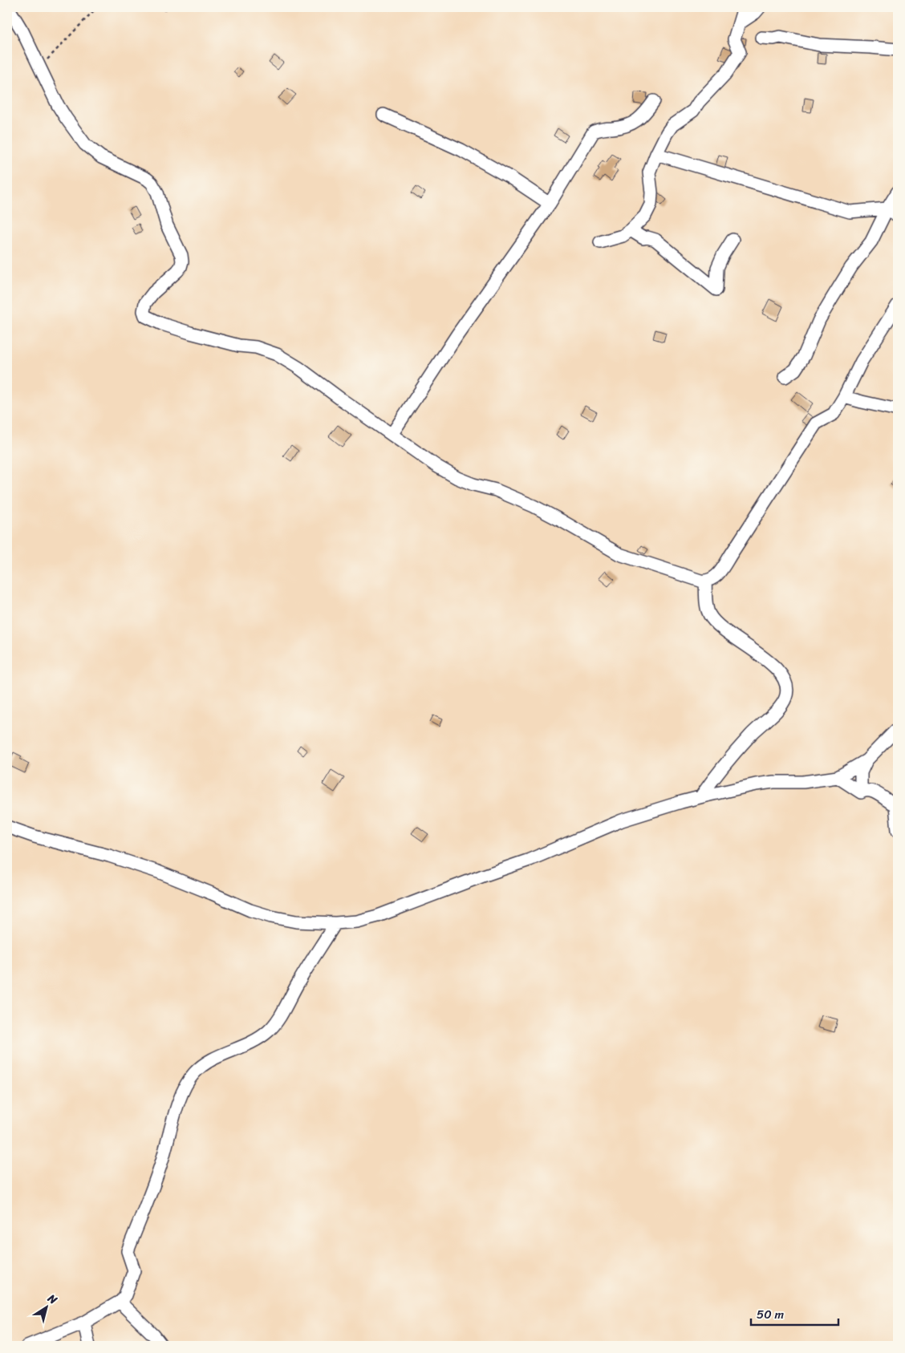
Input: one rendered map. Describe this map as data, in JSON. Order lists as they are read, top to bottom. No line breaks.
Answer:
{"scale_bar":"50 m","north":"top right"}
